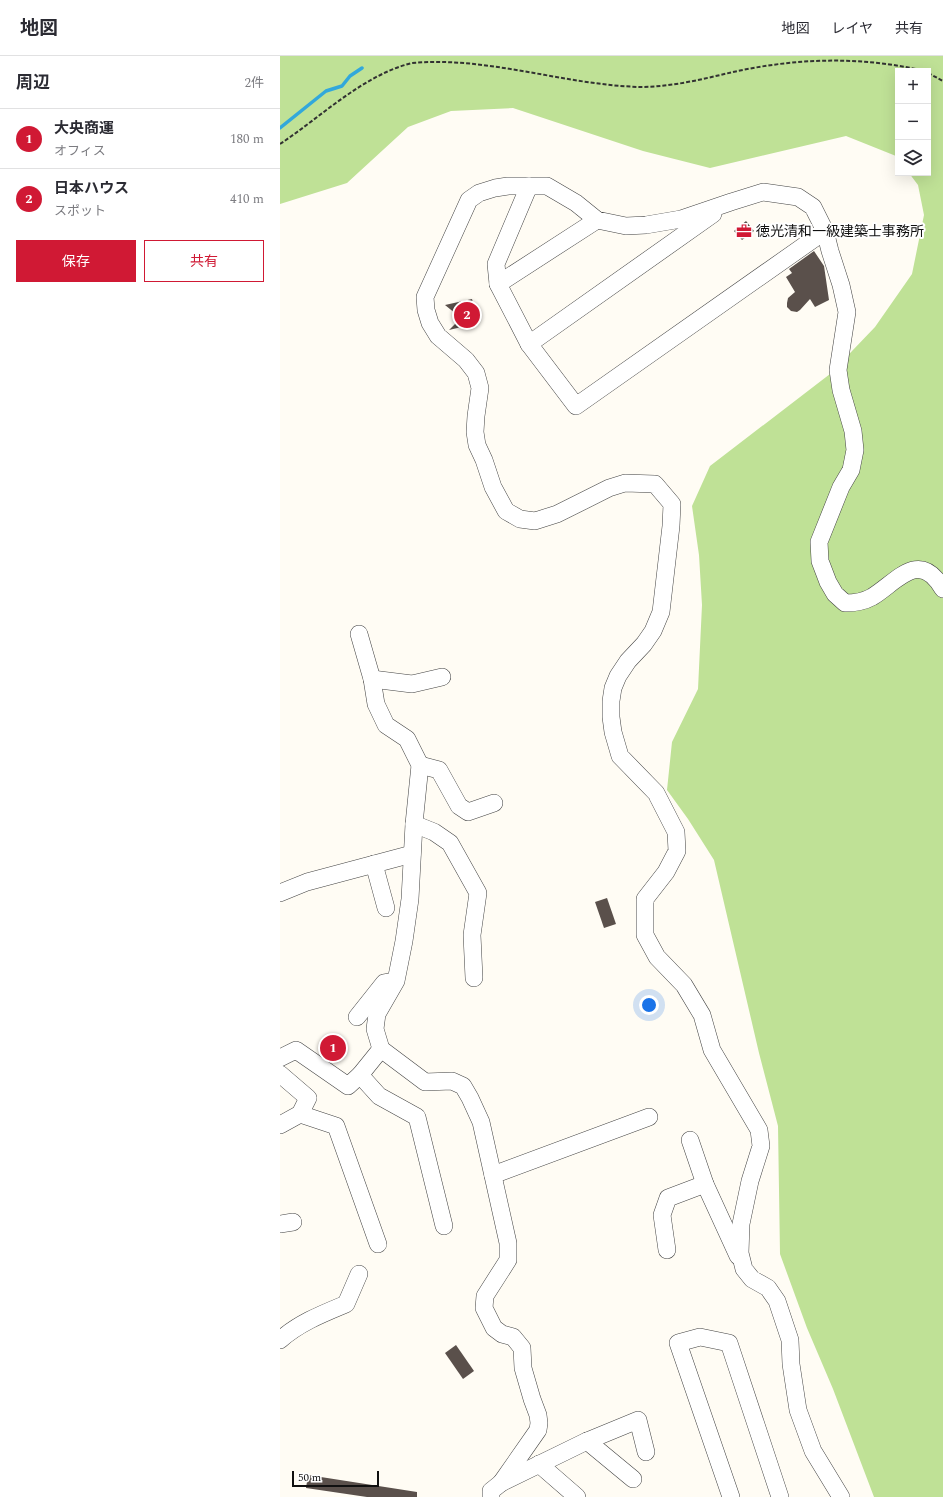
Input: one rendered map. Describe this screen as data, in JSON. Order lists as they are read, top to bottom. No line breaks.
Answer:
{"places":{"office":["徳光清和一級建築士事務所"]},"scale_bar":"50 m","page":{"header":"地図","nav":["地図","レイヤ","共有"],"heading":["周辺","2件"],"map_buttons":["+","−"],"list":[{"mark":"1","name":"大央商運","note":"オフィス","value":"180 m"},{"mark":"2","name":"日本ハウス","note":"スポット","value":"410 m"}],"buttons":["保存","共有"],"pins":["2","1"],"scale":"50 m"}}
